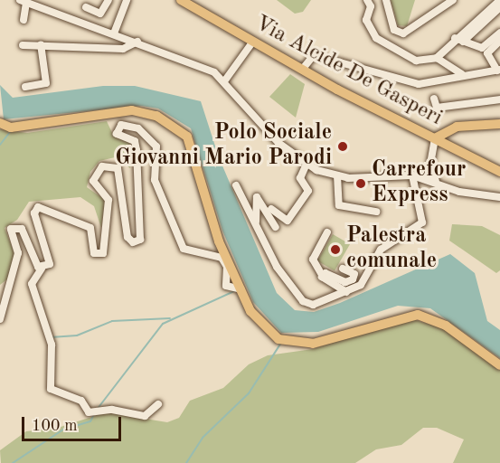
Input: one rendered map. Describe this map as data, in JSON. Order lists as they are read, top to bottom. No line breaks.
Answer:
{"streets":{"main road":["Via Alcide De Gasperi"]},"places":["Polo Sociale Giovanni Mario Parodi","Carrefour Express","Palestra comunale"],"scale_bar":"100 m"}
